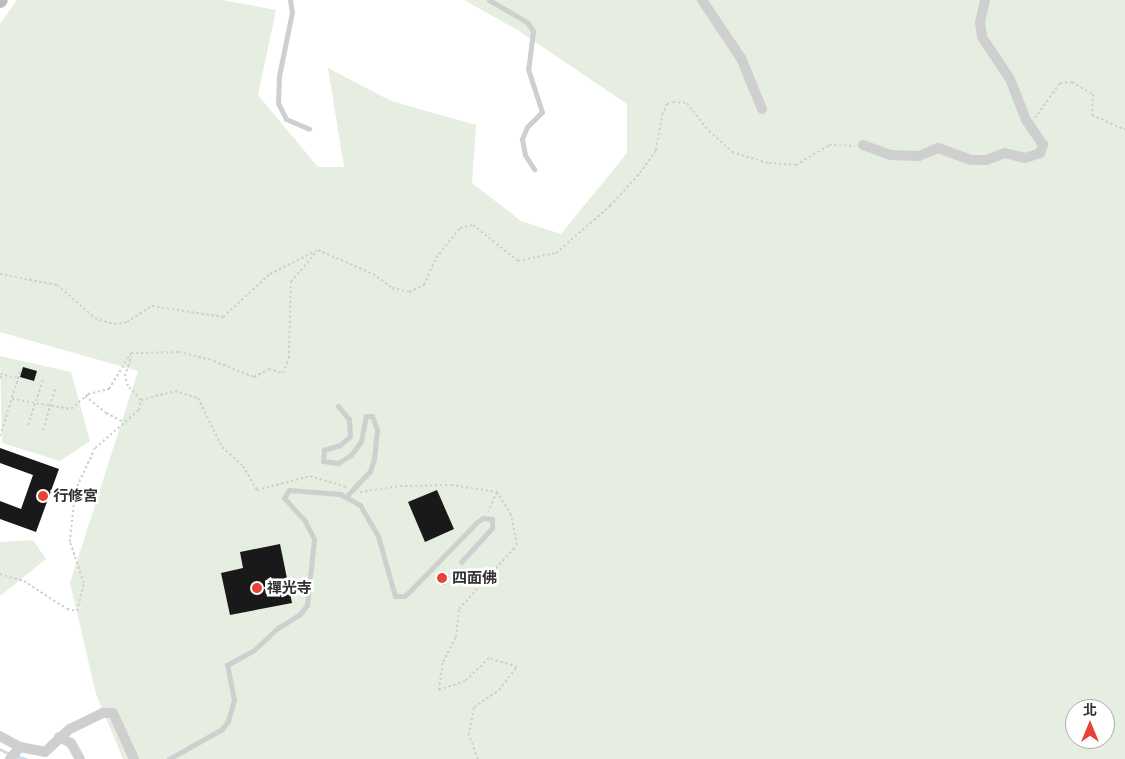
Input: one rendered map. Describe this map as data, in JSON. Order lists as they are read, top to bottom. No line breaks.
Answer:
{"places":["行修宮","四面佛","禪光寺"],"north":"top"}
